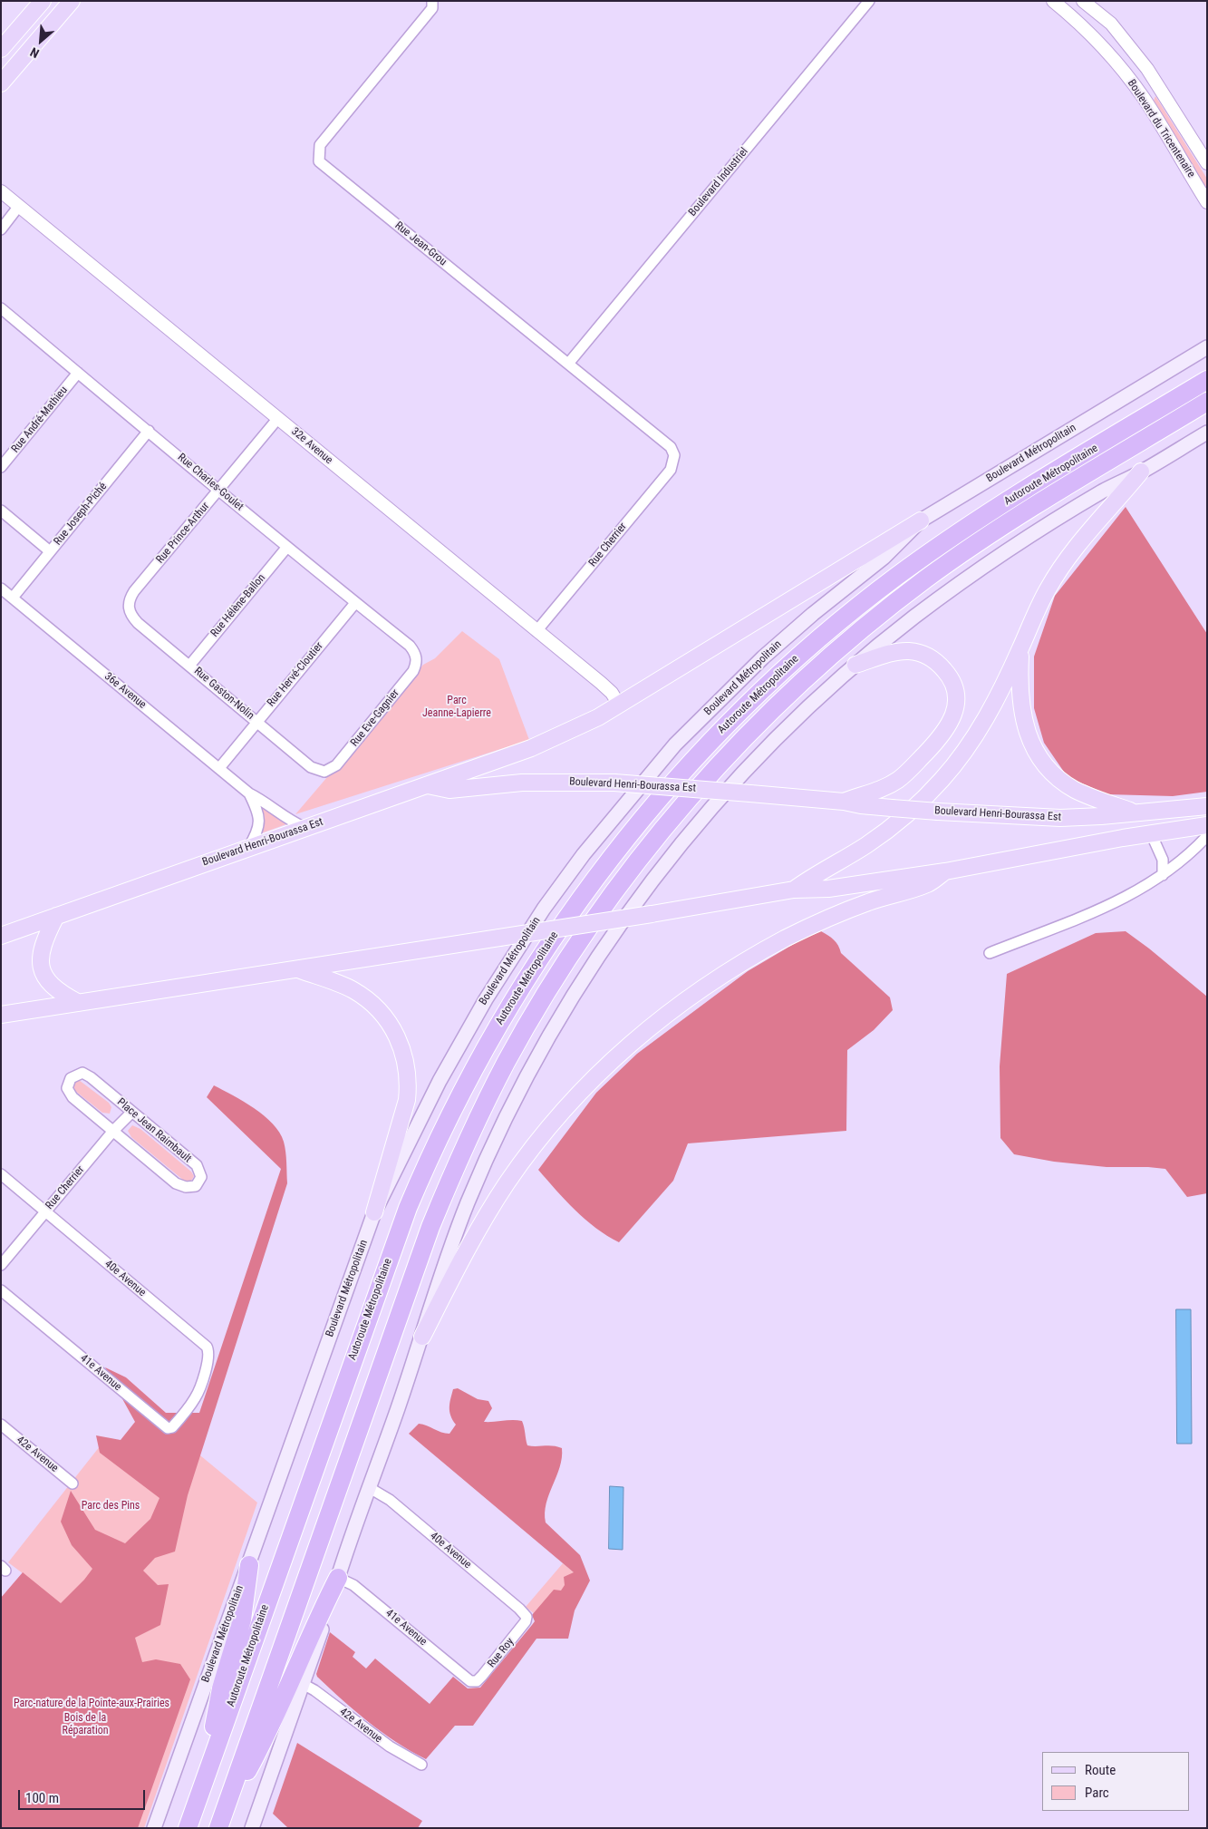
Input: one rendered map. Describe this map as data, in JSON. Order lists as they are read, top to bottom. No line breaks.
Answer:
{"streets":{"highway":["Autoroute Métropolitaine"],"main road":["Boulevard Métropolitain","Boulevard Henri-Bourassa Est"],"street":["Boulevard du Tricentenaire","Boulevard Industriel","Rue Jean-Grou","Rue André-Mathieu","32e Avenue","Rue Charles-Goulet","Rue Joseph-Piché","Rue Prince-Arthur","Rue Cherrier","Rue Hélène-Ballon","Rue Hervé-Cloutier","36e Avenue","Rue Gaston-Nolin","Rue Eve-Gagnier","Place Jean Raimbault","40e Avenue","41e Avenue","42e Avenue","Rue Roy"]},"crossings":[["Boulevard Industriel","Rue Jean-Grou"],["Rue Jean-Grou","Rue Cherrier"],["Rue André-Mathieu","Rue Charles-Goulet"],["32e Avenue","Rue Prince-Arthur"],["32e Avenue","Rue Cherrier"],["Rue Charles-Goulet","Rue Joseph-Piché"],["Rue Charles-Goulet","Rue Prince-Arthur"],["Rue Charles-Goulet","Rue Hélène-Ballon"],["Rue Charles-Goulet","Rue Hervé-Cloutier"],["Rue Charles-Goulet","Rue Eve-Gagnier"],["Rue Joseph-Piché","36e Avenue"],["Rue Prince-Arthur","Rue Gaston-Nolin"],["Rue Cherrier","Place Jean Raimbault"],["Rue Cherrier","40e Avenue"],["Rue Hélène-Ballon","Rue Gaston-Nolin"],["Rue Hervé-Cloutier","36e Avenue"],["Rue Hervé-Cloutier","Rue Gaston-Nolin"],["36e Avenue","Boulevard Henri-Bourassa Est"],["Rue Gaston-Nolin","Rue Eve-Gagnier"],["40e Avenue","41e Avenue"],["40e Avenue","Rue Roy"],["41e Avenue","Rue Roy"]],"parks":["Parc Jeanne-Lapierre","Parc des Pins","Parc-nature de la Pointe-aux-Prairies","Bois de la Réparation"],"legend":["Route","Parc"],"scale_bar":"100 m","north":"bottom left"}
